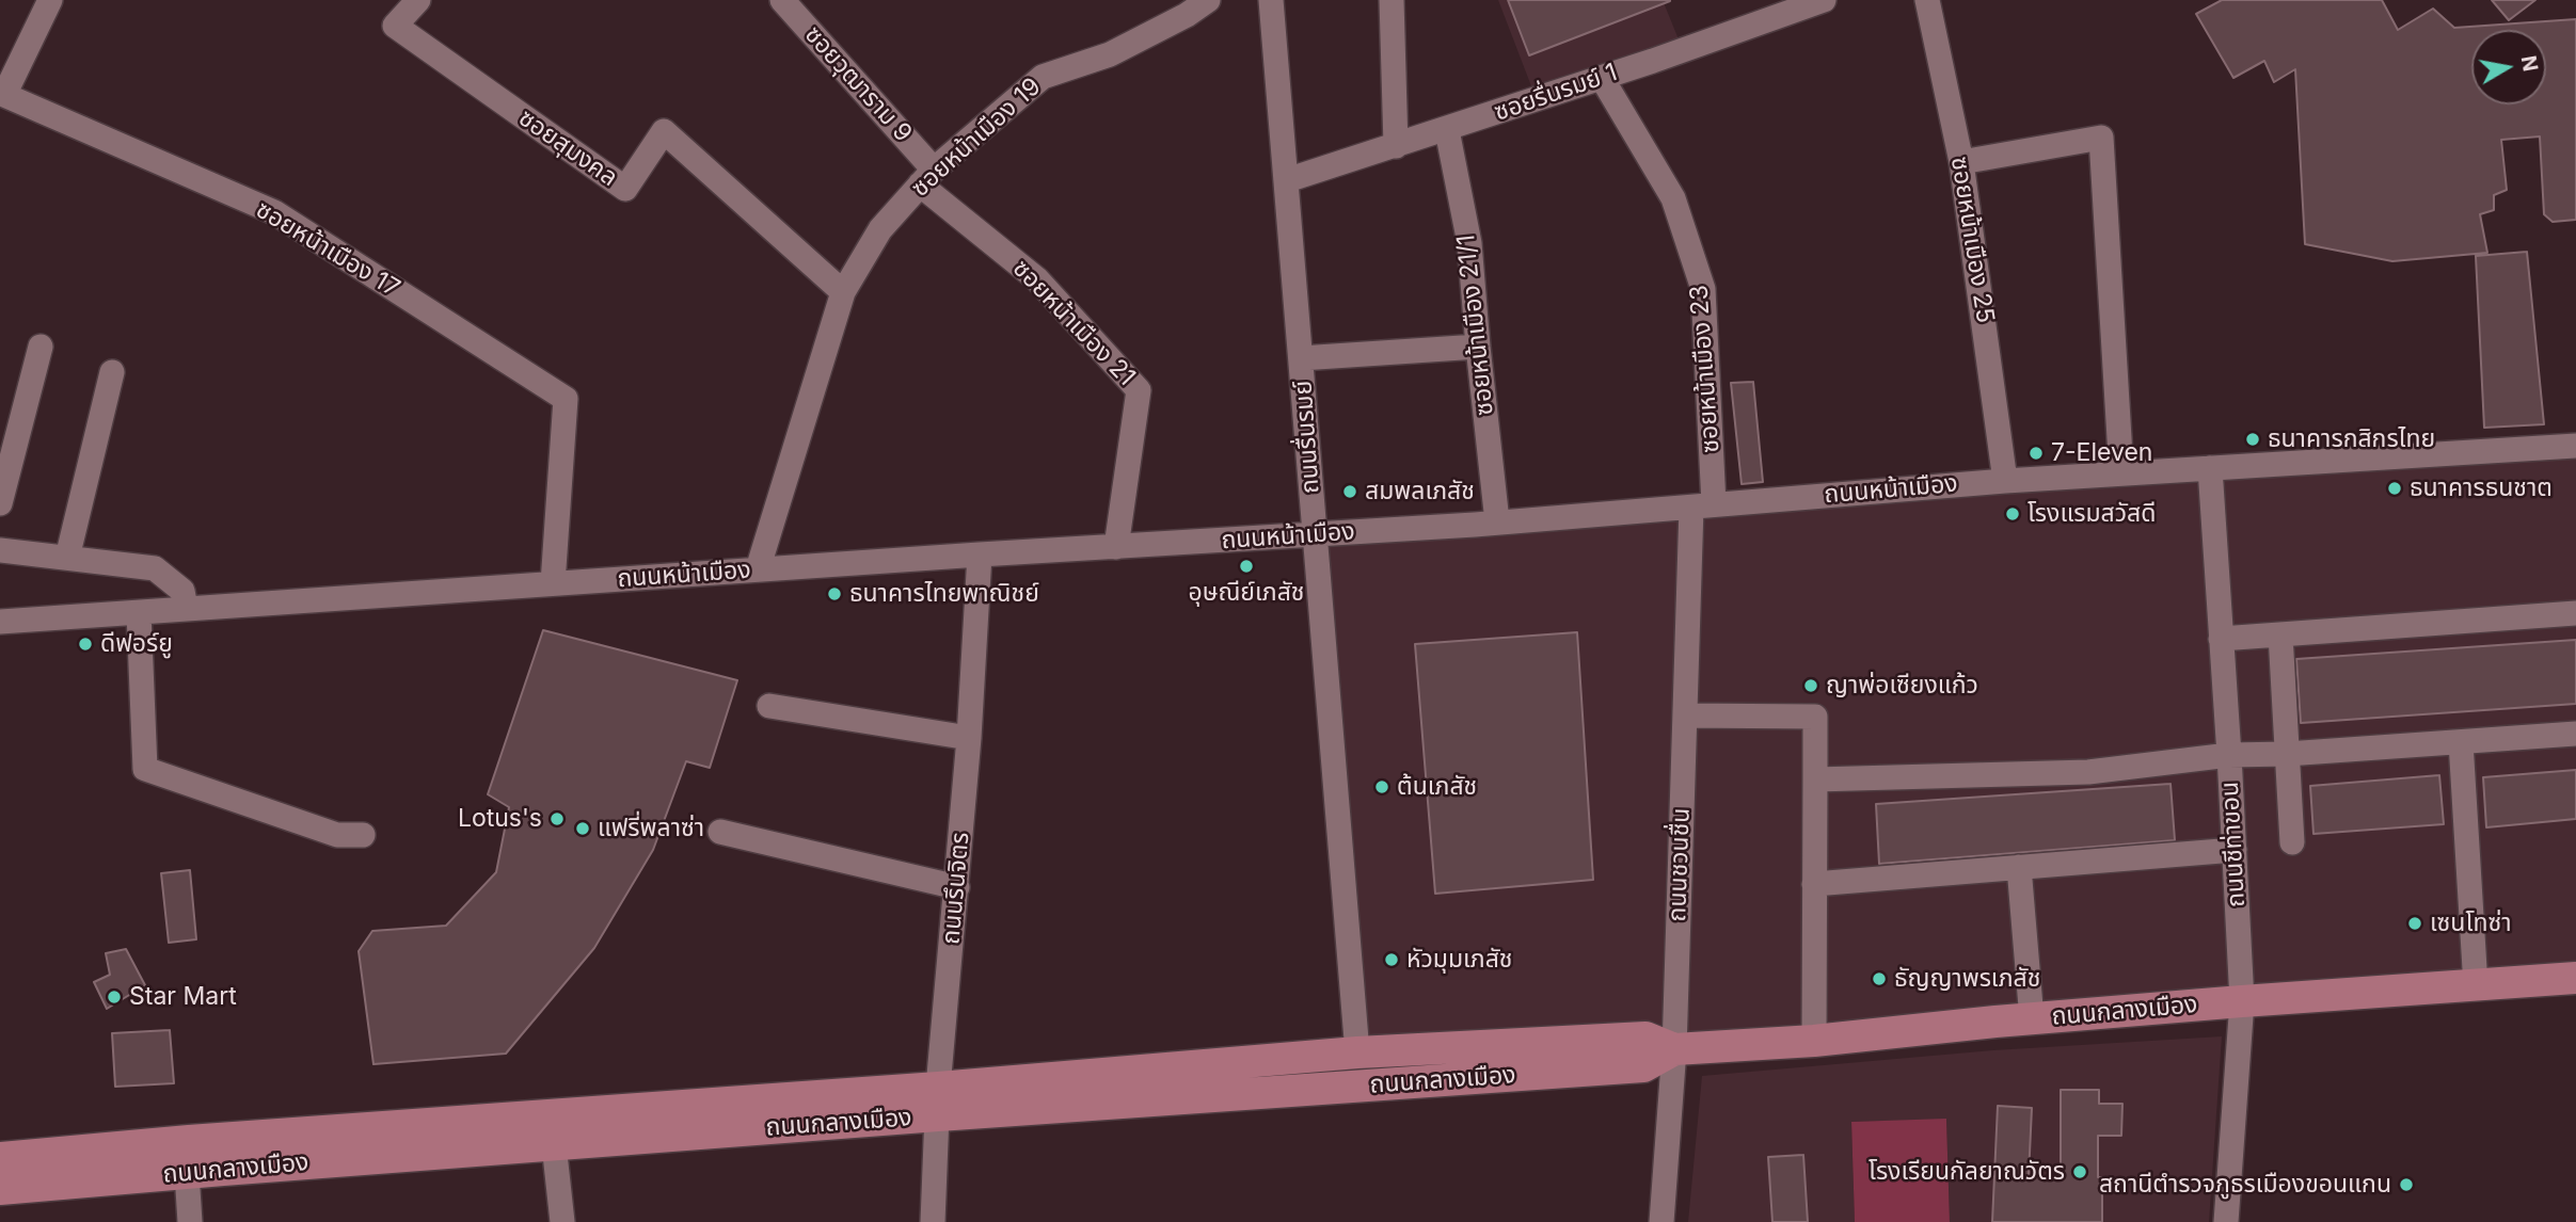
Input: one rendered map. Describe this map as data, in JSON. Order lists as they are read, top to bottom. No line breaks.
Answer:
{"streets":{"main road":["ถนนกลางเมือง"],"street":["ซอยวุฒาราม 9","ซอยรื่นรมย์ 1","ซอยหน้าเมือง 19","ซอยสุมงคล","ซอยหน้าเมือง 25","ซอยหน้าเมือง 17","ซอยหน้าเมือง 21","ซอยหน้าเมือง 21/1","ซอยหน้าเมือง 23","ถนนรื่นรมย์","ถนนหน้าเมือง","ถนนชีท่าขอน","ถนนชวนชื่น","ถนนรึนจิตร"]},"crossings":[["ซอยวุฒาราม 9","ซอยหน้าเมือง 19"],["ซอยวุฒาราม 9","ซอยหน้าเมือง 21"],["ซอยรื่นรมย์ 1","ซอยหน้าเมือง 21/1"],["ซอยรื่นรมย์ 1","ซอยหน้าเมือง 23"],["ซอยรื่นรมย์ 1","ถนนรื่นรมย์"],["ซอยหน้าเมือง 19","ซอยสุมงคล"],["ซอยหน้าเมือง 19","ซอยหน้าเมือง 21"],["ซอยหน้าเมือง 19","ถนนหน้าเมือง"],["ซอยหน้าเมือง 25","ถนนหน้าเมือง"],["ซอยหน้าเมือง 17","ถนนหน้าเมือง"],["ซอยหน้าเมือง 21","ถนนหน้าเมือง"],["ซอยหน้าเมือง 21/1","ถนนหน้าเมือง"],["ซอยหน้าเมือง 23","ถนนหน้าเมือง"],["ซอยหน้าเมือง 23","ถนนชวนชื่น"],["ถนนรื่นรมย์","ถนนหน้าเมือง"],["ถนนรื่นรมย์","ถนนกลางเมือง"],["ถนนหน้าเมือง","ถนนชีท่าขอน"],["ถนนหน้าเมือง","ถนนชวนชื่น"],["ถนนหน้าเมือง","ถนนรึนจิตร"],["ถนนชีท่าขอน","ถนนกลางเมือง"],["ถนนชวนชื่น","ถนนกลางเมือง"],["ถนนรึนจิตร","ถนนกลางเมือง"]],"places":["ธนาคารกสิกรไทย","7-Eleven","ธนาคารธนชาต","สมพลเภสัช","โรงแรมสวัสดี","อุษณีย์เภสัช","ธนาคารไทยพาณิชย์","ดีฟอร์ยู","ญาพ่อเซียงแก้ว","ต้นเภสัช","Lotus's","แฟรี่พลาซ่า","เซนโทซ่า","หัวมุมเภสัช","ธัญญาพรเภสัช","Star Mart","โรงเรียนกัลยาณวัตร","สถานีตำรวจภูธรเมืองขอนแกน"],"north":"right"}
